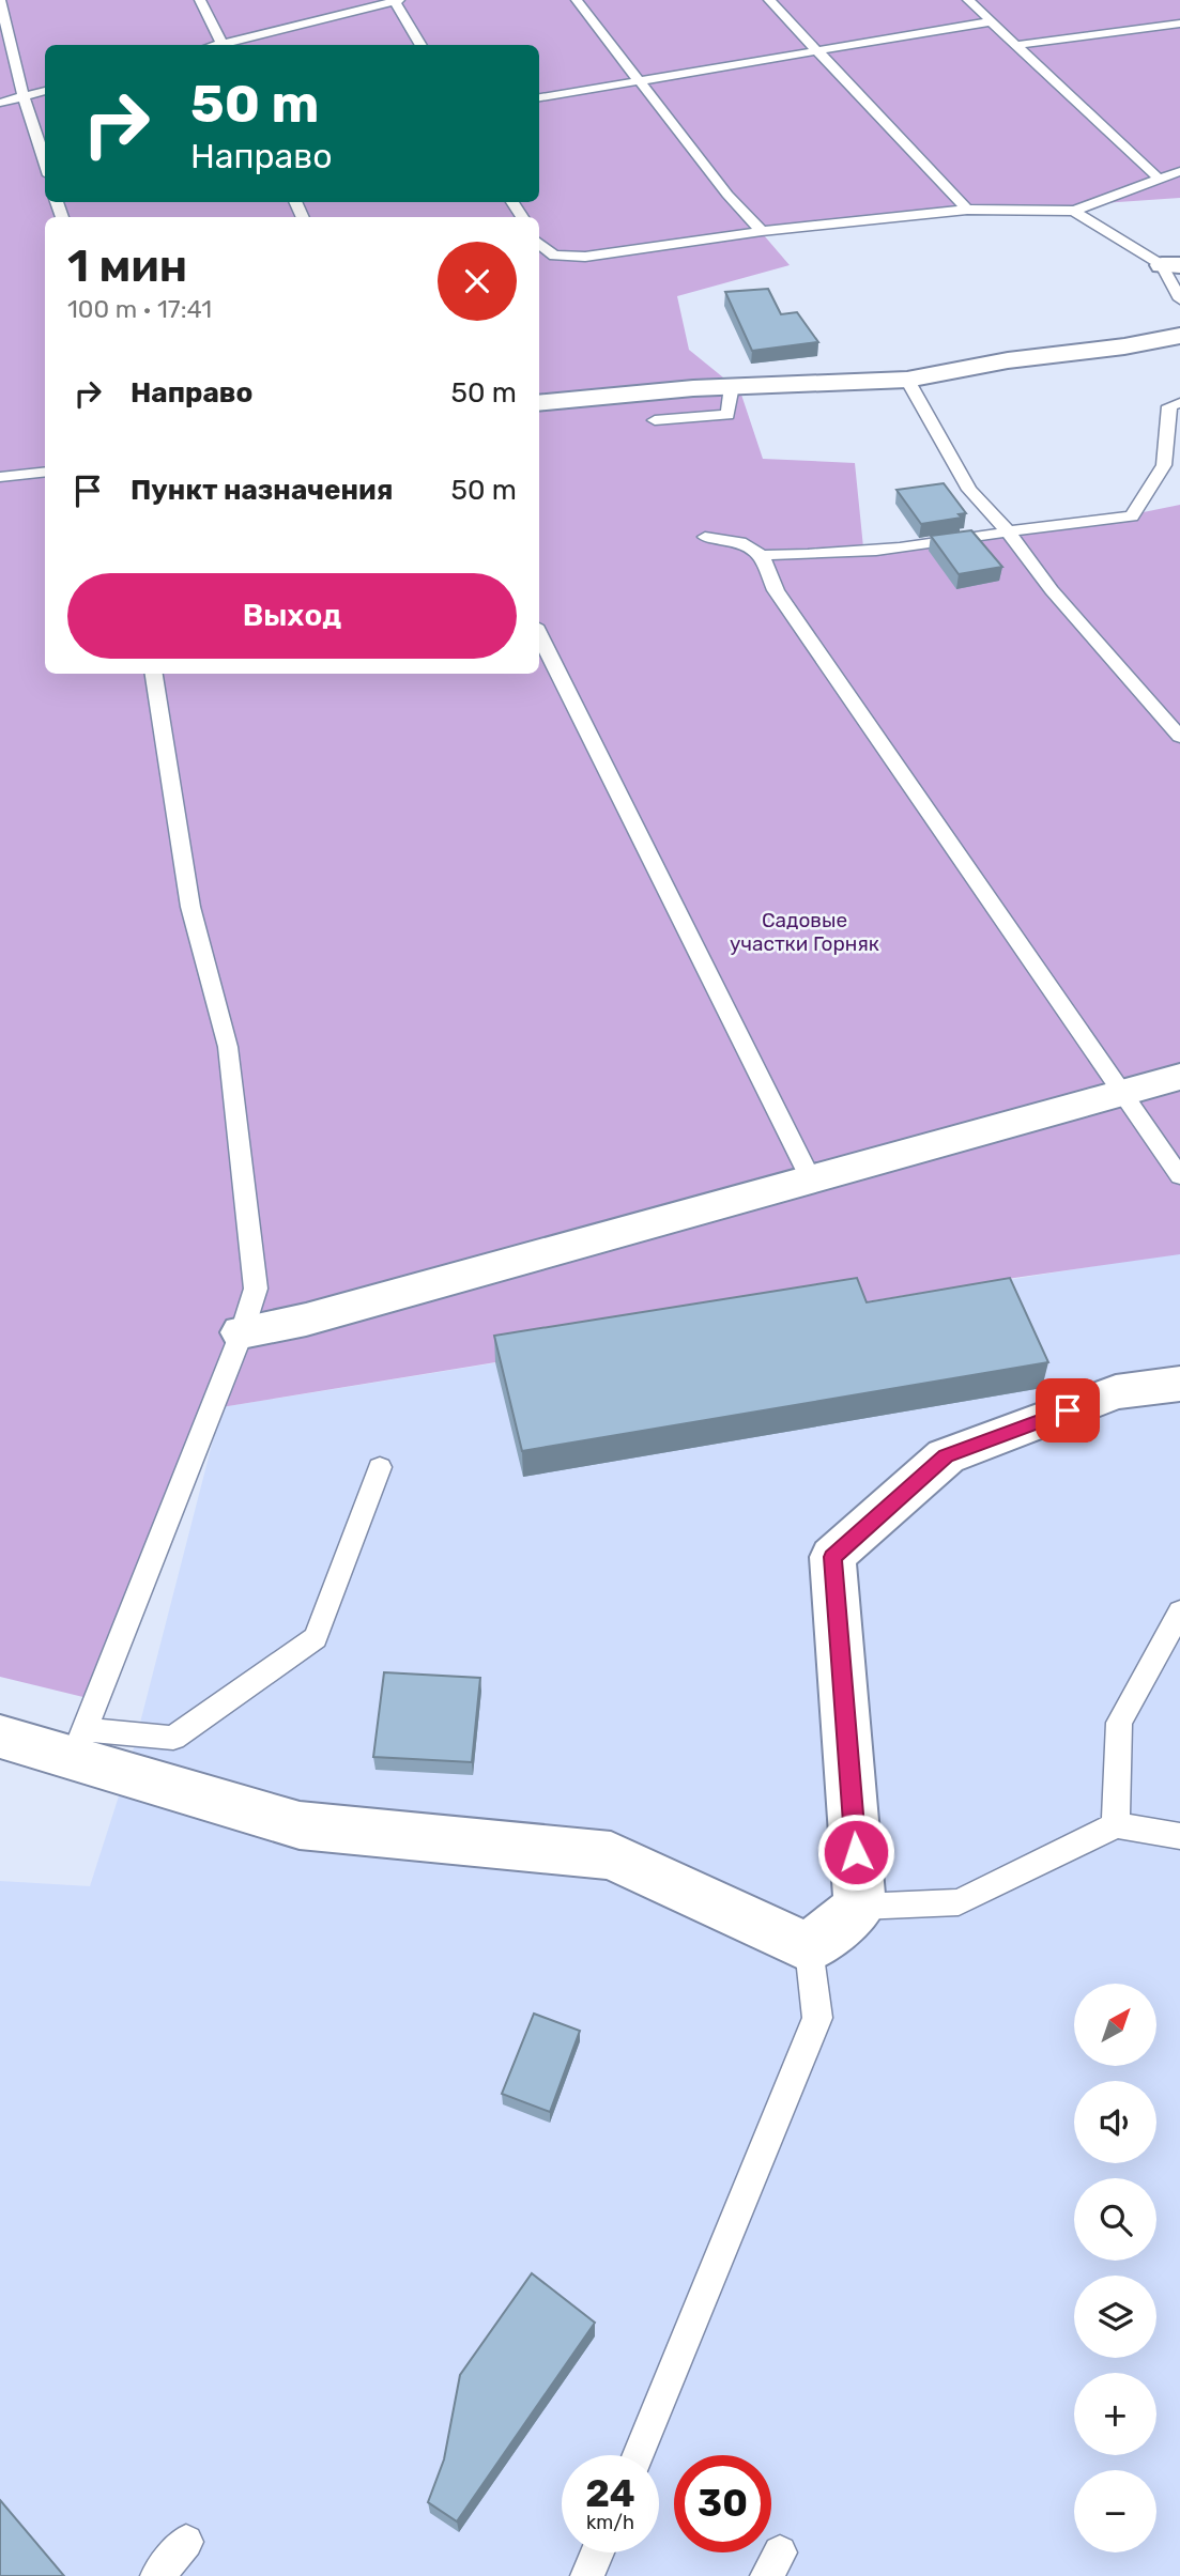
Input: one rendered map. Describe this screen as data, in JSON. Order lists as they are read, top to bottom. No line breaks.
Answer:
{"parks":["Садовые участки Горняк"],"north":"top right","page":{"turn":["50 m","Направо"],"heading":["1 мин","100 m · 17:41"],"list":[{"name":"Направо","value":"50 m"},{"name":"Пункт назначения","value":"50 m"}],"buttons":"Выход","map_buttons":["+","−"],"speed":"24 km/h","limit":"30"}}
